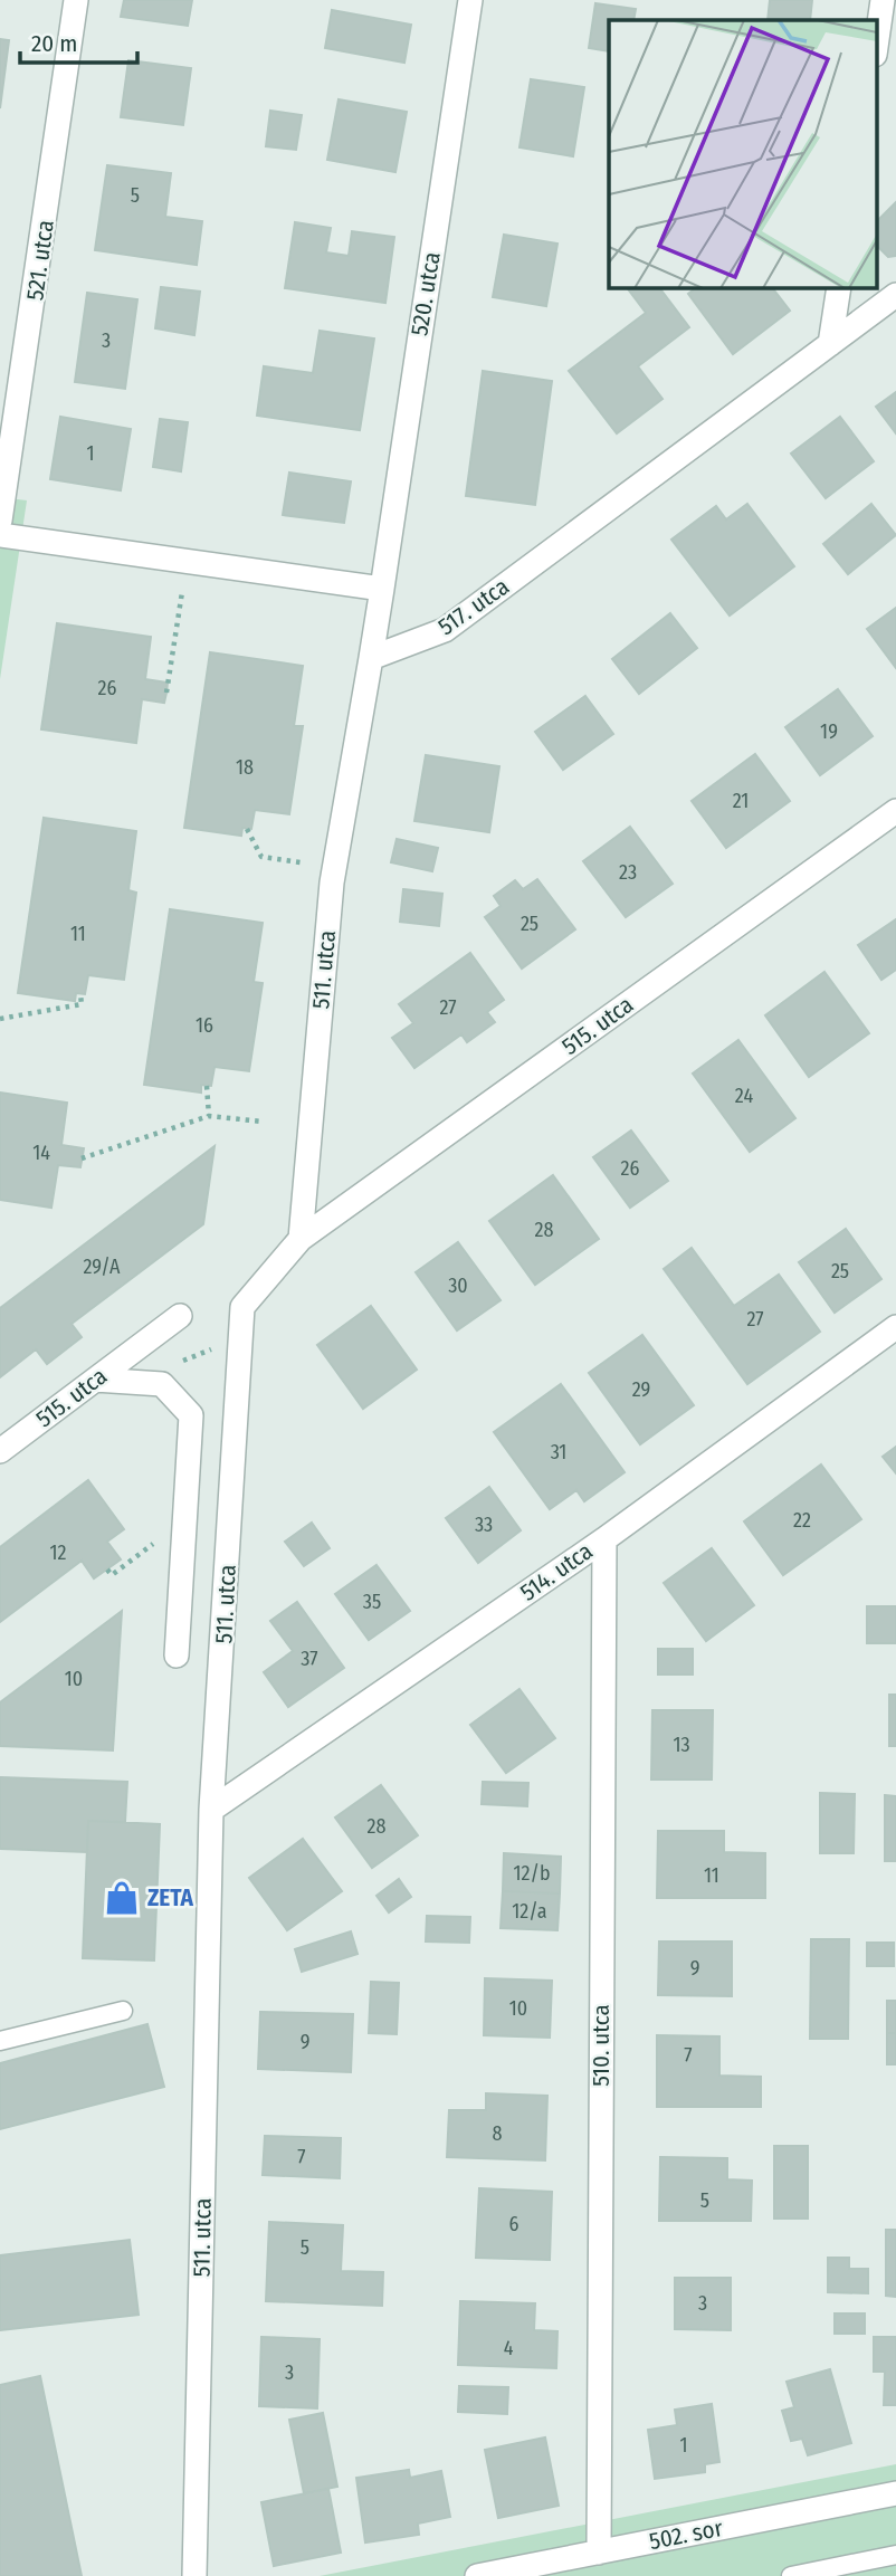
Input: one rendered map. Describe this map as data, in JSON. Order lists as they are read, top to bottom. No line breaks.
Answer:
{"streets":{"street":["521. utca","520. utca","517. utca","511. utca","515. utca","514. utca","510. utca","502. sor"]},"crossings":[["517. utca","511. utca"],["511. utca","515. utca"],["511. utca","514. utca"],["514. utca","510. utca"],["510. utca","502. sor"]],"places":{"shop":["ZETA"]},"house_numbers":["5","3","1","26","19","18","21","23","25","11","27","16","24","14","26","28","29/A","25","30","27","29","31","22","33","12","35","37","10","13","28","12/b","11","12/a","9","10","9","7","8","7","5","6","5","3","4","3","1"],"scale_bar":"20 m"}
